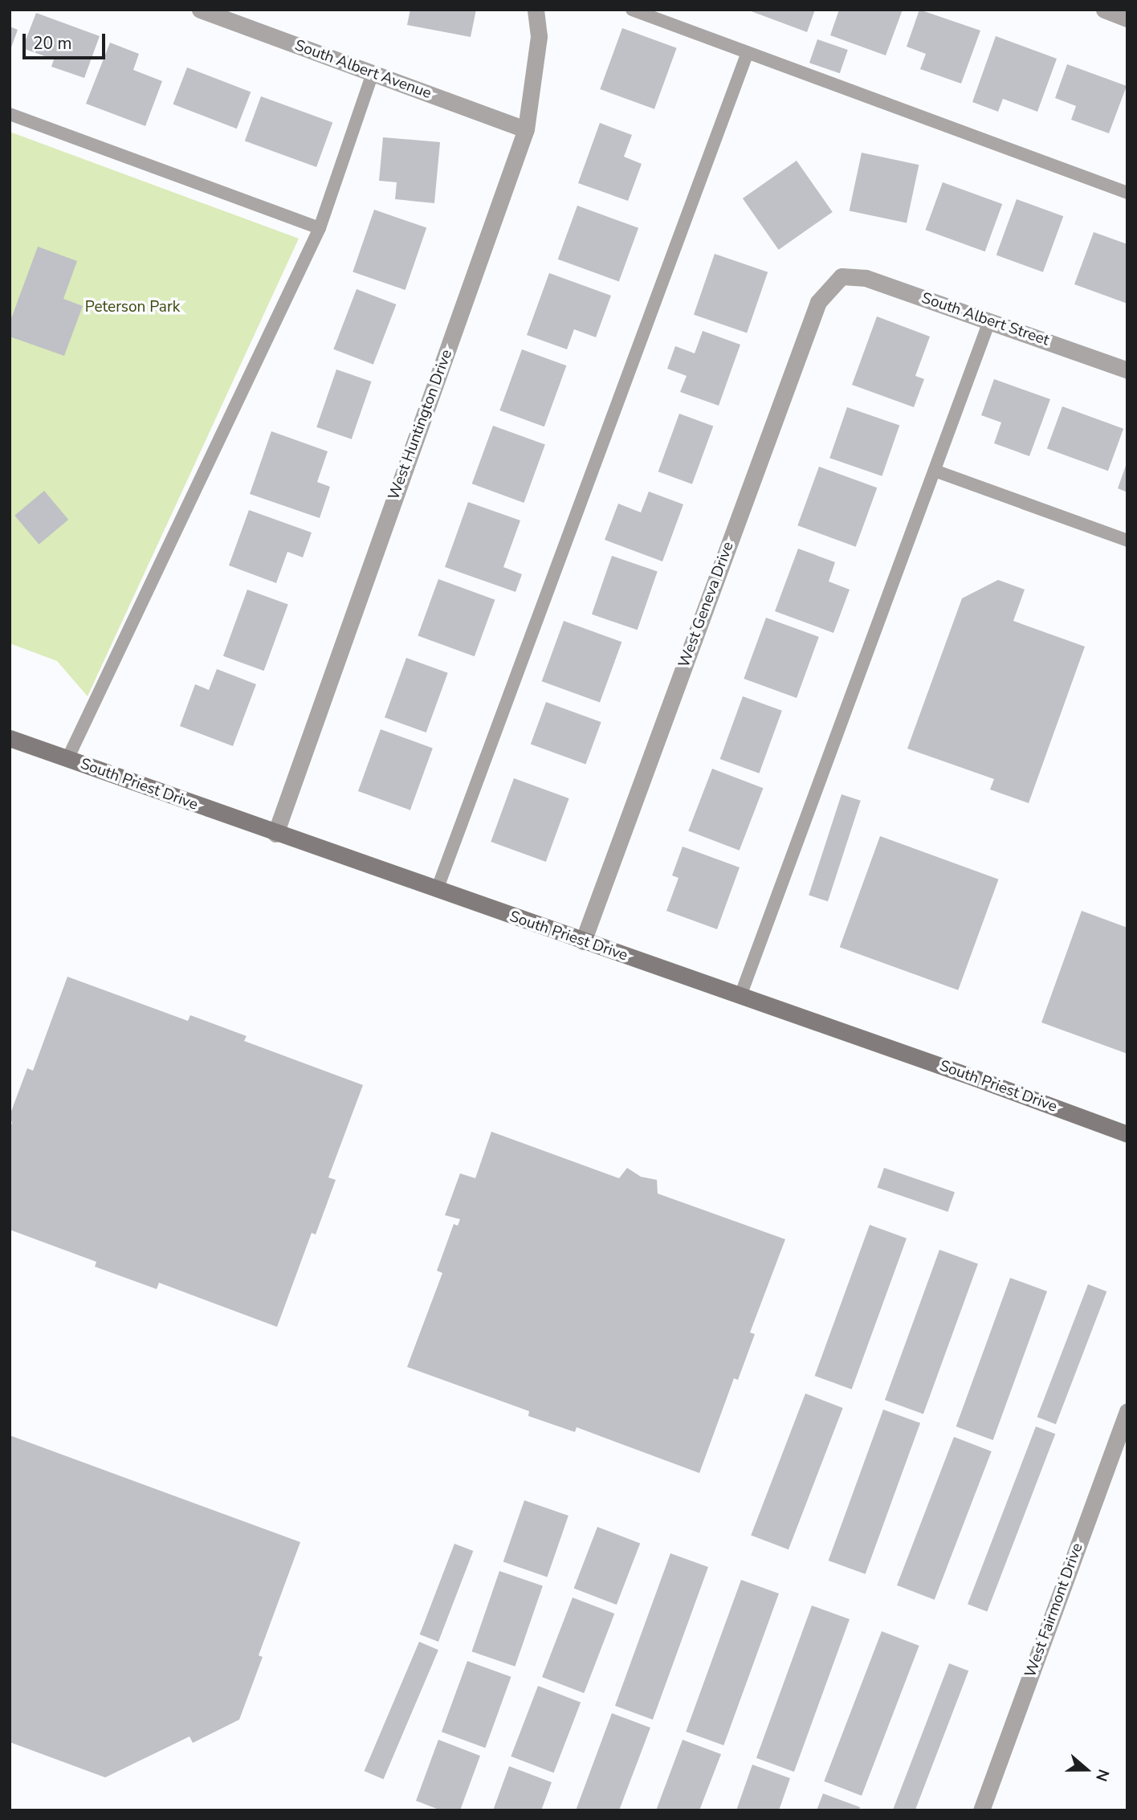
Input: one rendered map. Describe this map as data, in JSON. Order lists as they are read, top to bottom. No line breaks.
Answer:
{"streets":{"main road":["South Priest Drive"],"street":["South Albert Avenue","South Albert Street","West Huntington Drive","West Geneva Drive","West Fairmont Drive"]},"crossings":[["South Albert Avenue","West Huntington Drive"],["South Albert Street","West Geneva Drive"],["West Huntington Drive","South Priest Drive"],["West Geneva Drive","South Priest Drive"]],"parks":["Peterson Park"],"scale_bar":"20 m","north":"right"}
